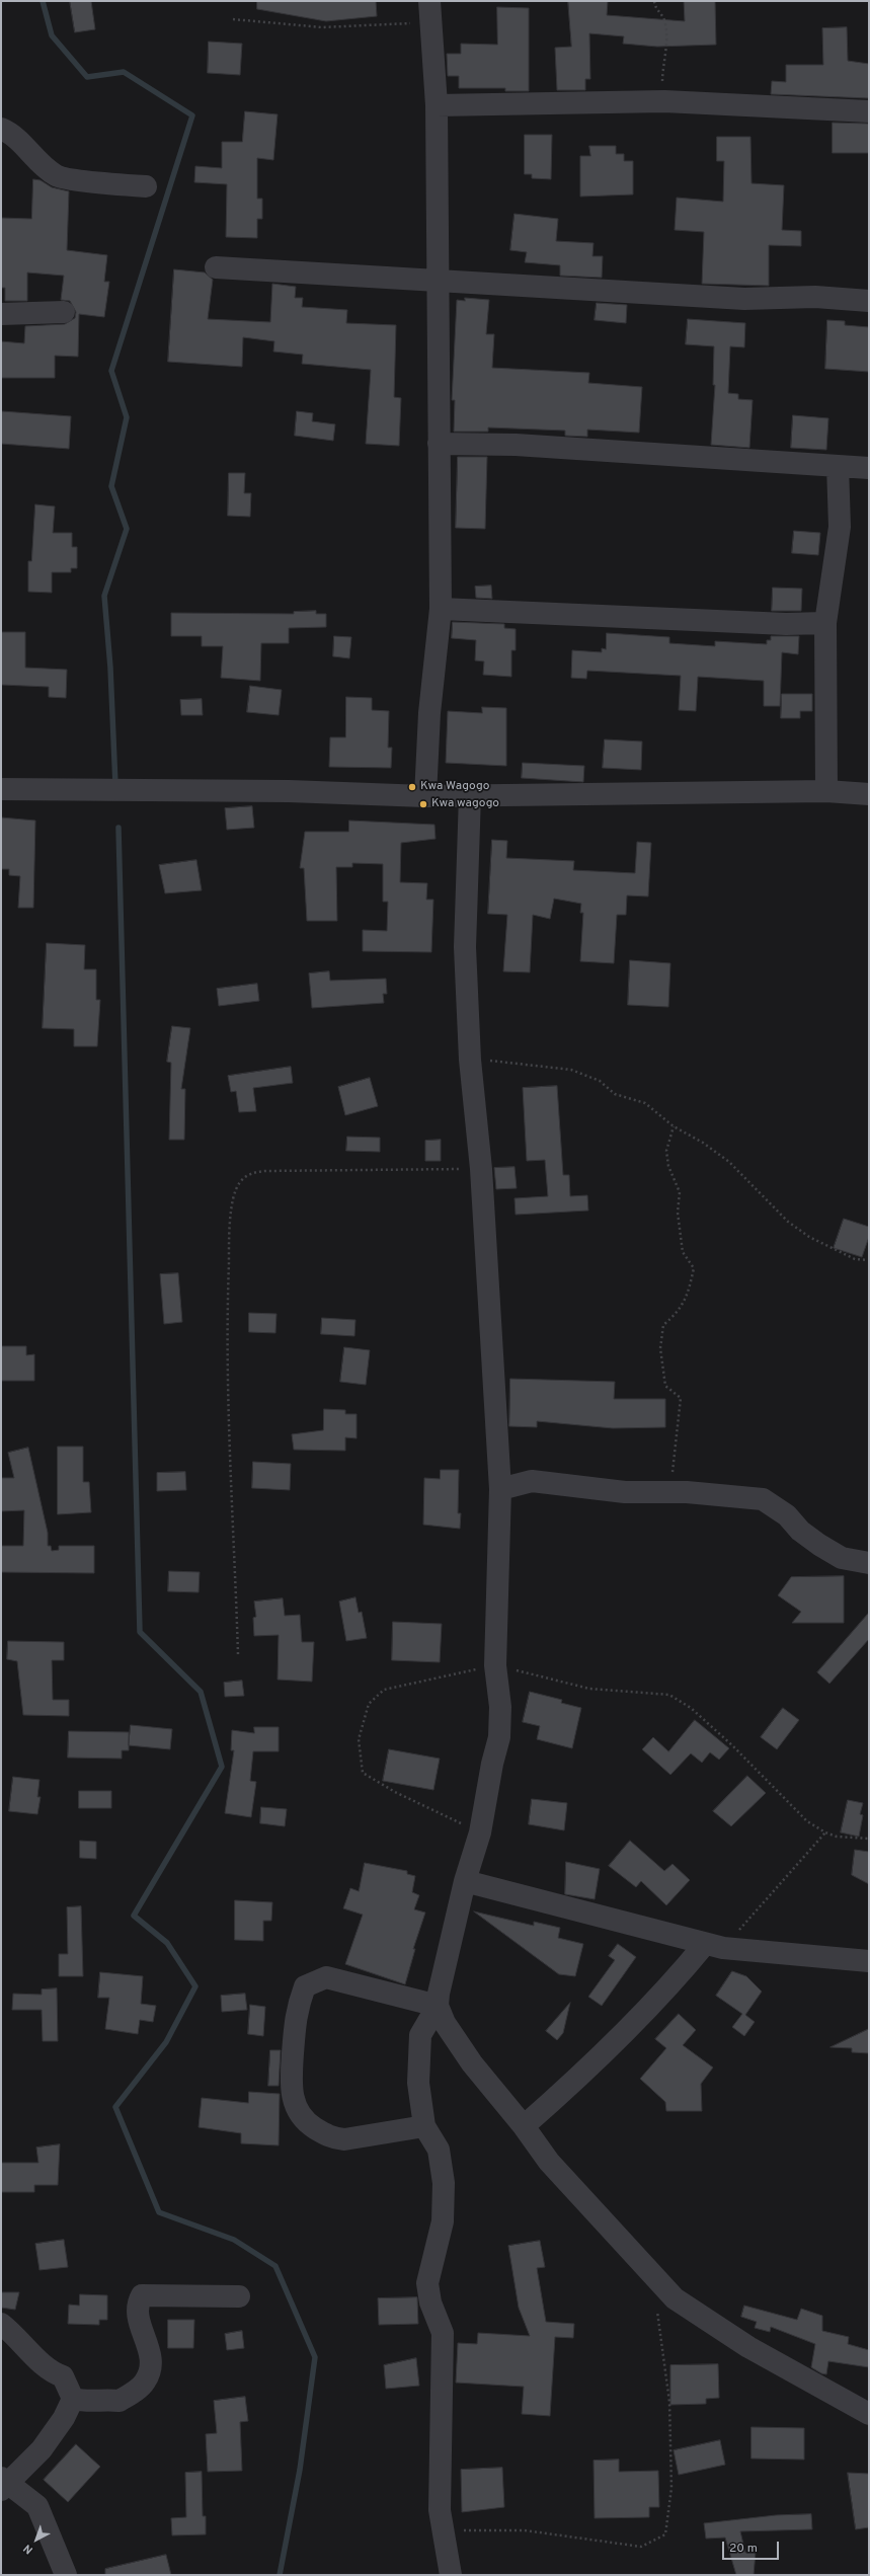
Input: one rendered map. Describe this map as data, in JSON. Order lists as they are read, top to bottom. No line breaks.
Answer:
{"places":["Kwa Wagogo","Kwa wagogo"],"scale_bar":"20 m","north":"bottom left"}
